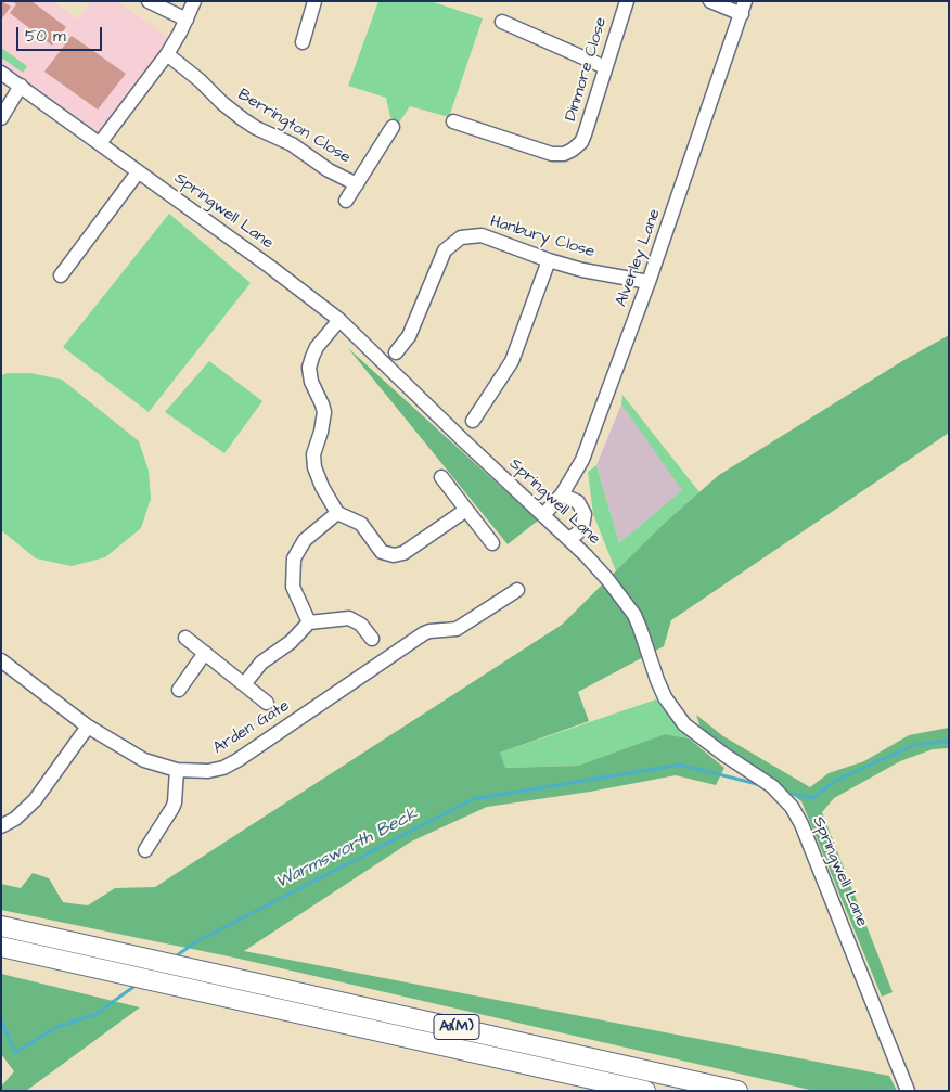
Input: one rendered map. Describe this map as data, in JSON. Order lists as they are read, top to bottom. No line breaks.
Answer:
{"streets":{"highway":["A1(M)"],"street":["Dinmore Close","Berrington Close","Springwell Lane","Hanbury Close","Alverley Lane","Arden Gate"]},"crossings":[["Springwell Lane","Alverley Lane"],["Hanbury Close","Alverley Lane"]],"water":["Warmsworth Beck"],"scale_bar":"50 m"}
